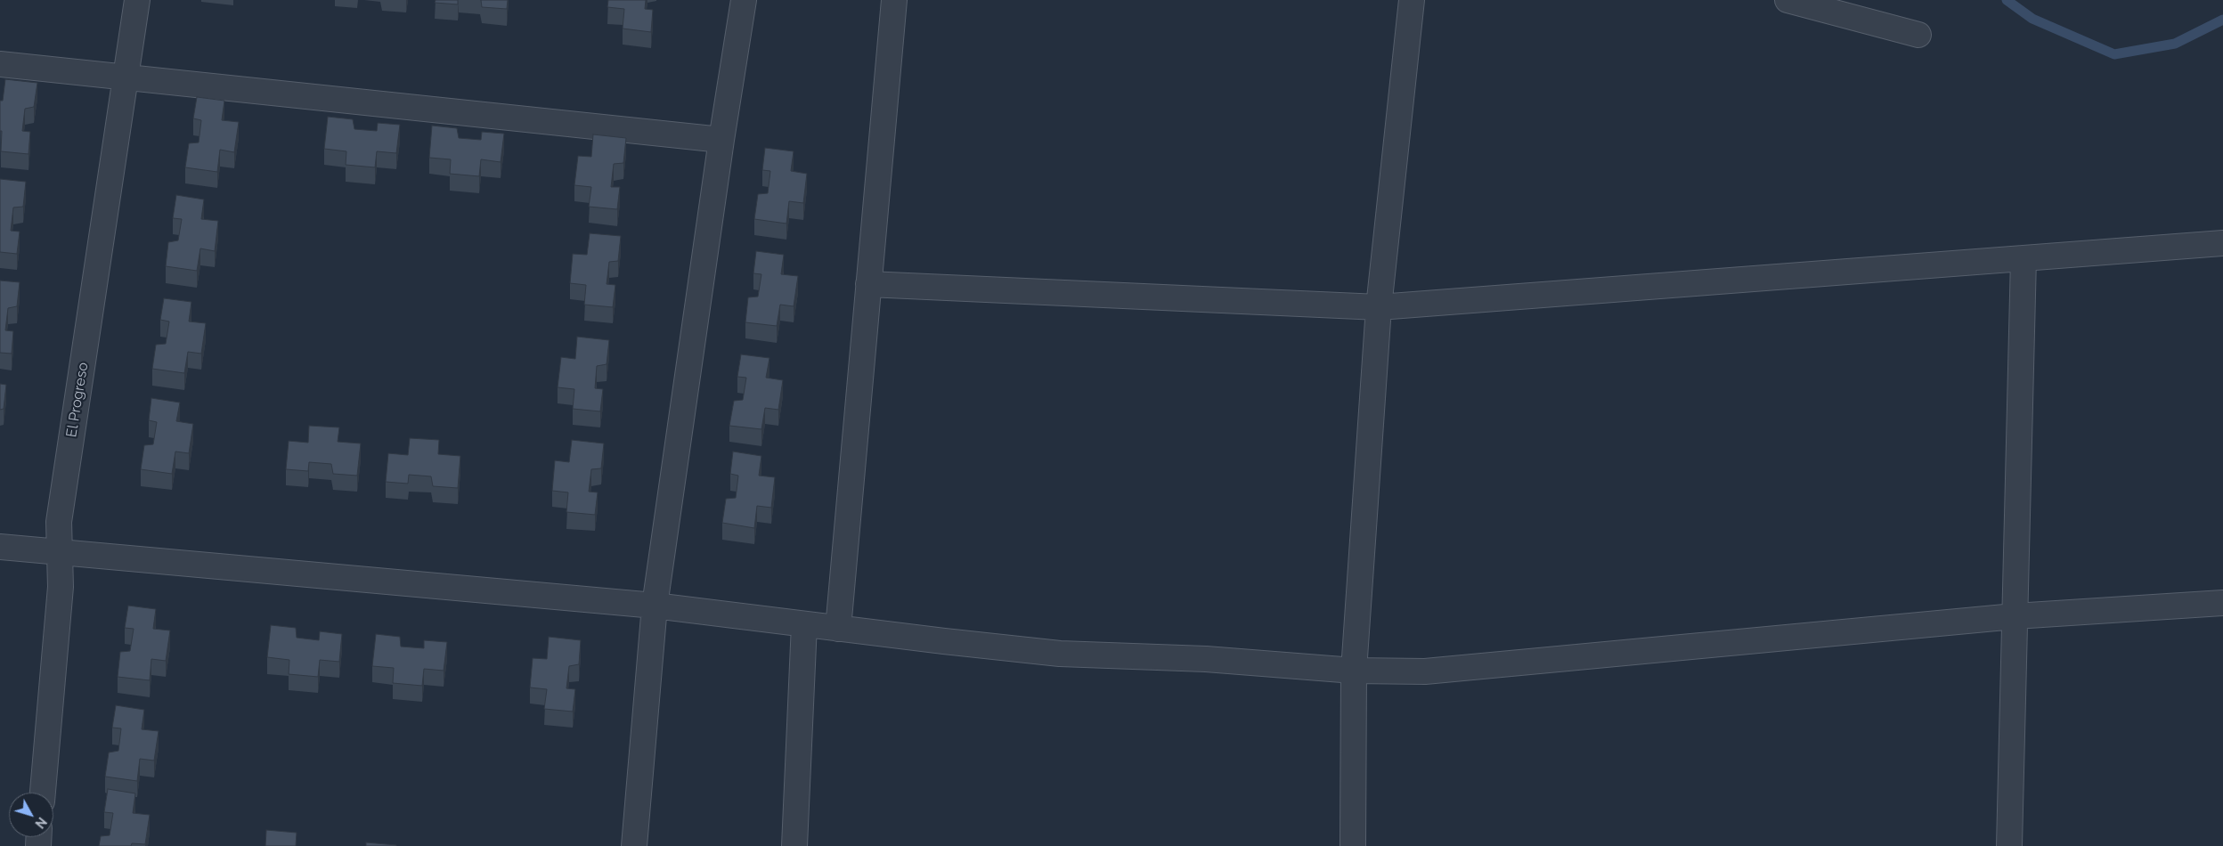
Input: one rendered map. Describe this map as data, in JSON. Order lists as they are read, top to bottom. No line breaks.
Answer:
{"streets":{"street":["El Progreso"]},"north":"bottom right"}
